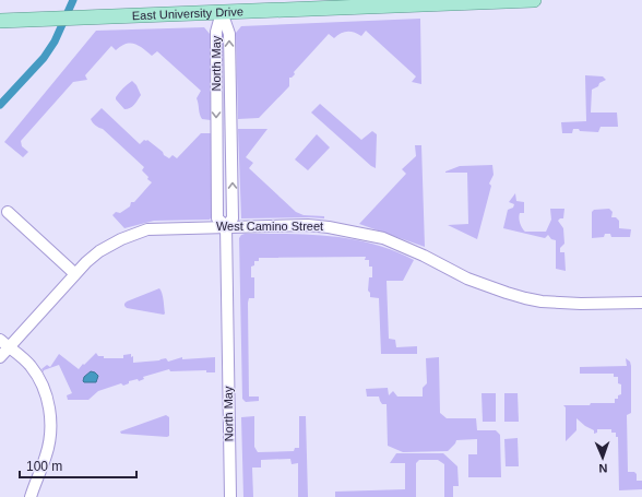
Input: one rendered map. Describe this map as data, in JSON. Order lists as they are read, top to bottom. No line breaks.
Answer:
{"streets":{"main road":["East University Drive"],"street":["North May","West Camino Street"]},"crossings":[["East University Drive","North May"],["North May","West Camino Street"]],"scale_bar":"100 m","north":"bottom"}
